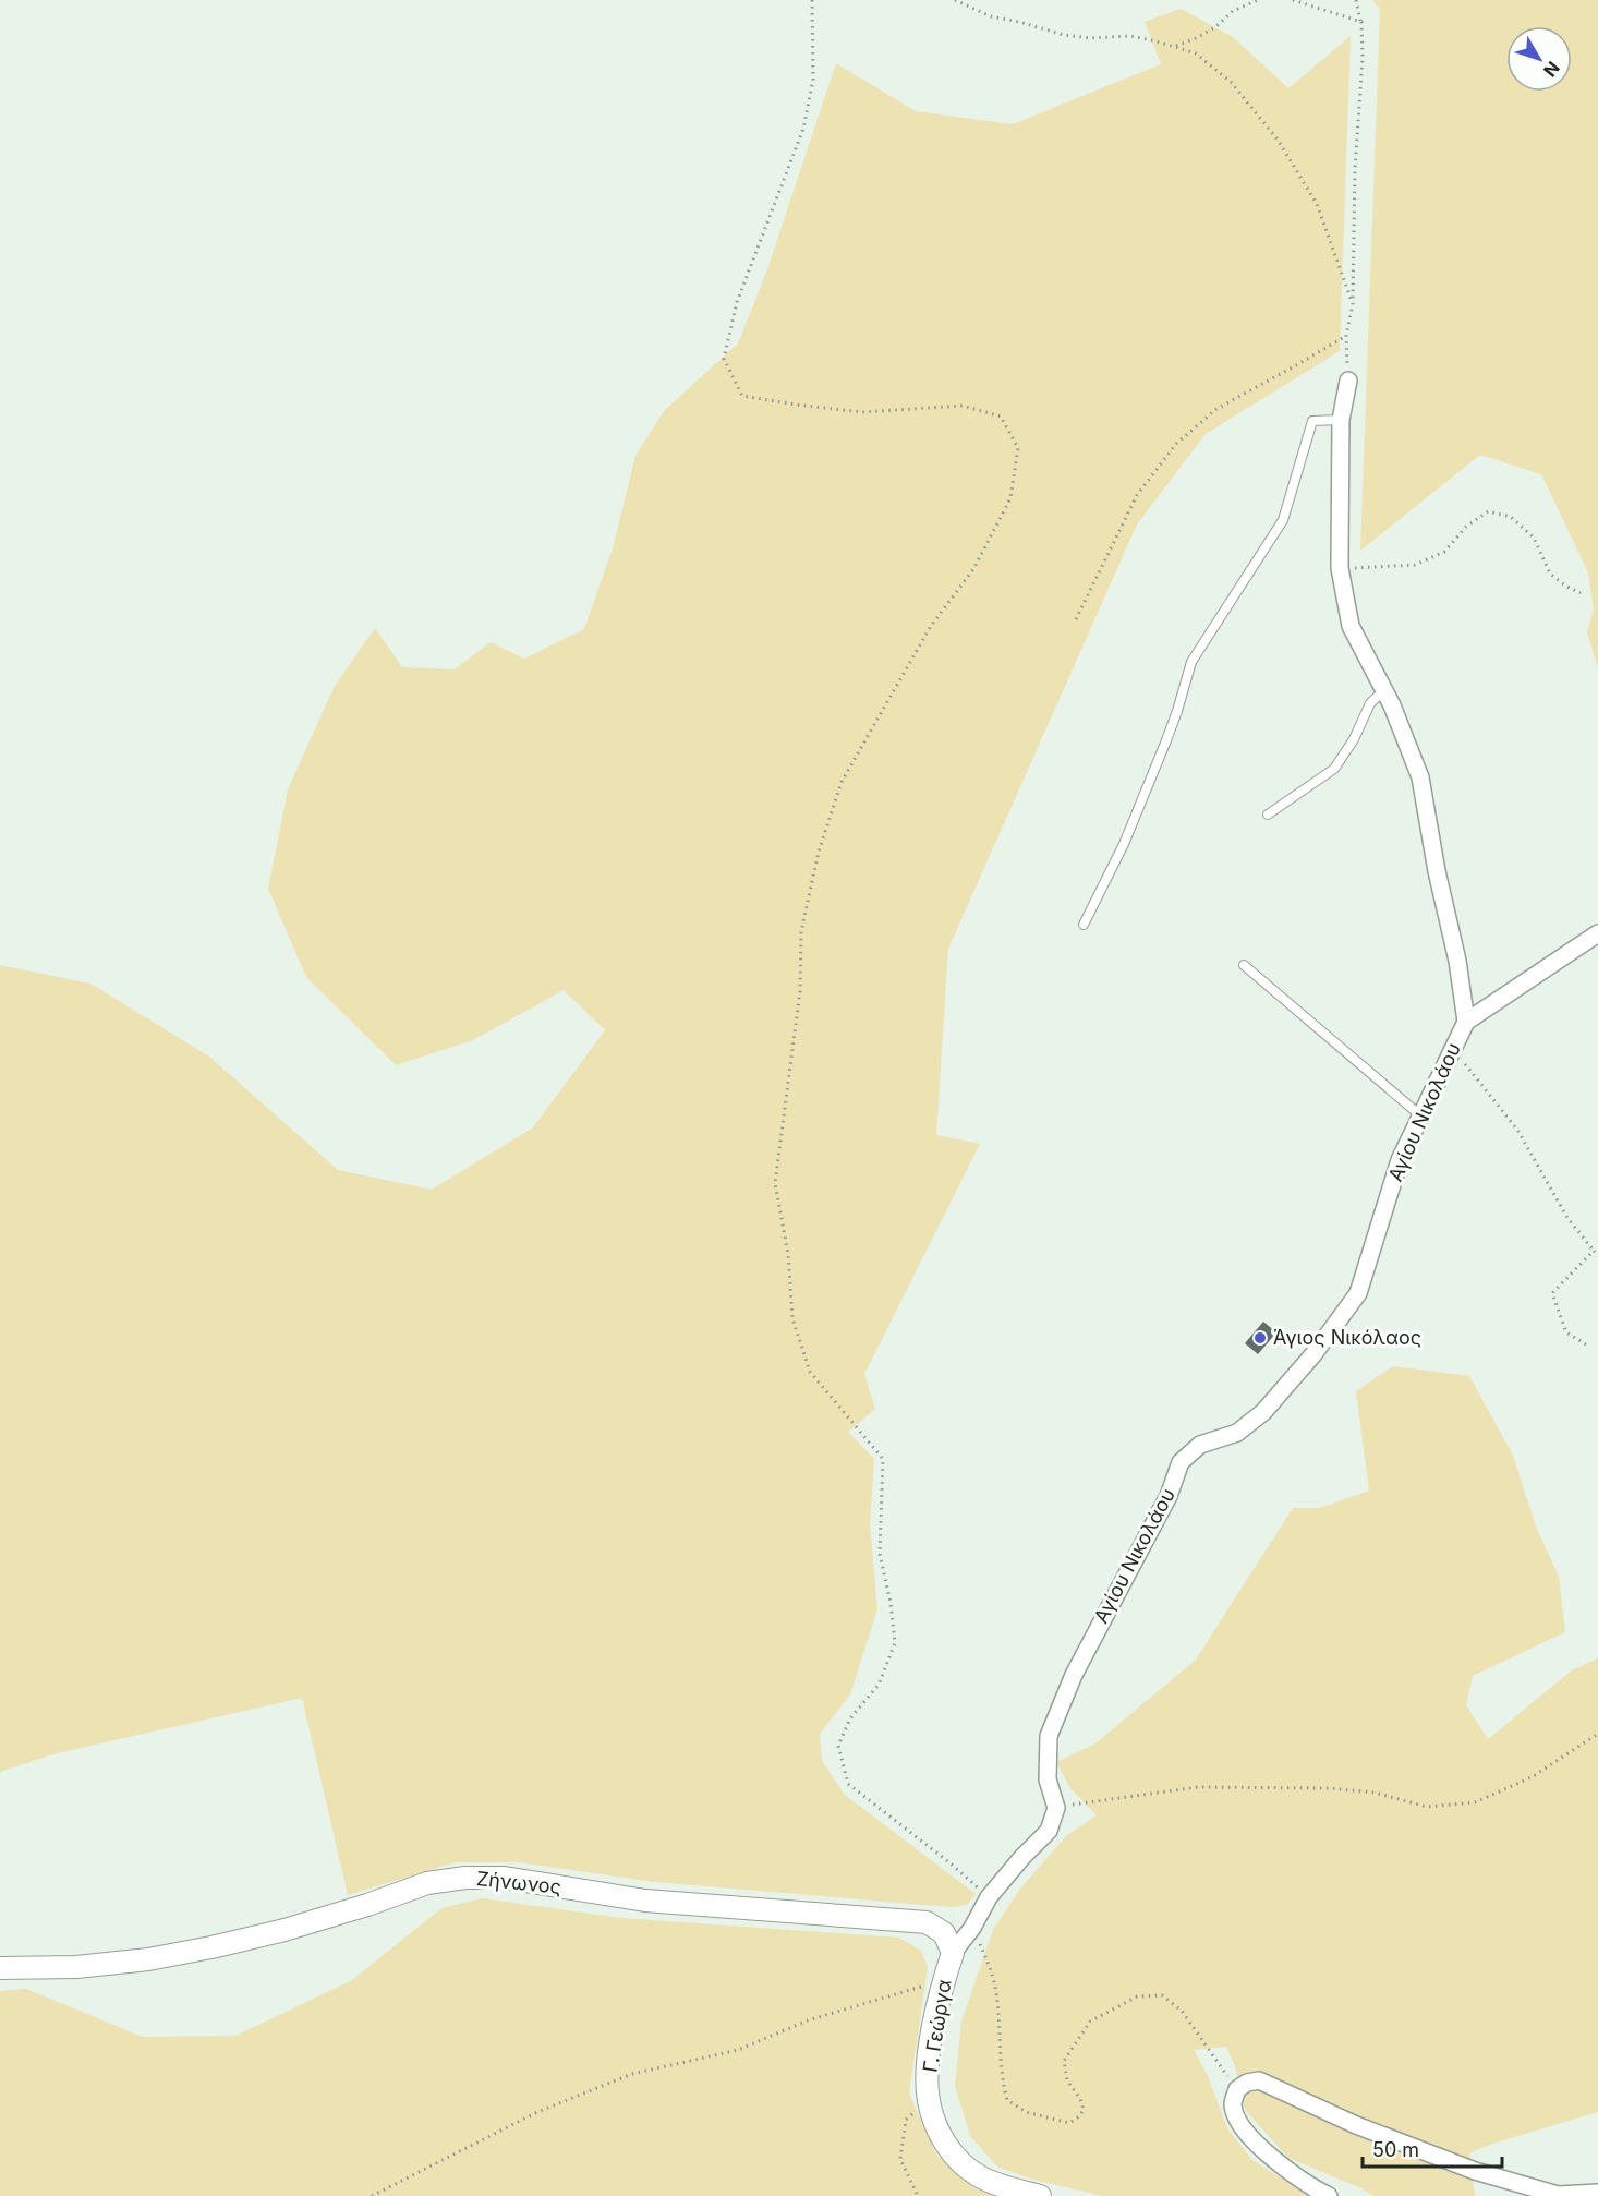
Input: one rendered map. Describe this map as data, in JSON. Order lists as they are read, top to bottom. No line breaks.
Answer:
{"streets":{"street":["Αγίου Νικολάου","Ζήνωνος","Γ. Γεώργα"]},"crossings":[["Ζήνωνος","Γ. Γεώργα"]],"places":["Άγιος Νικόλαος"],"scale_bar":"50 m","north":"bottom right"}
